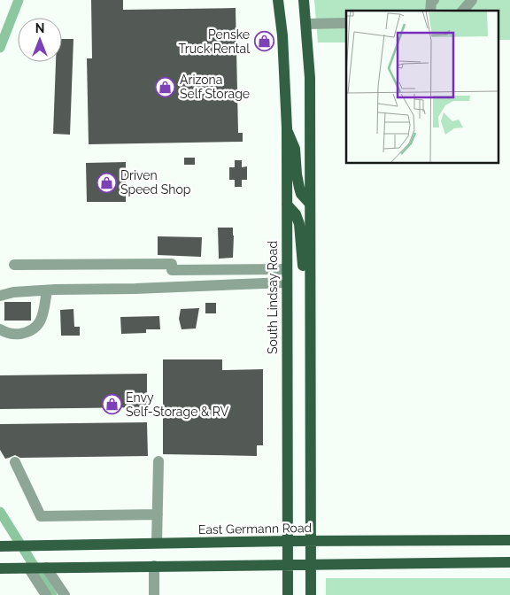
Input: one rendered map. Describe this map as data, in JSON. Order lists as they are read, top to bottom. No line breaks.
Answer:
{"streets":{"main road":["South Lindsay Road","East Germann Road"]},"crossings":[["South Lindsay Road","East Germann Road"]],"places":{"shop":["Penske Truck Rental","Arizona Self Storage","Driven Speed Shop","Envy Self-Storage & RV"]},"north":"top"}
